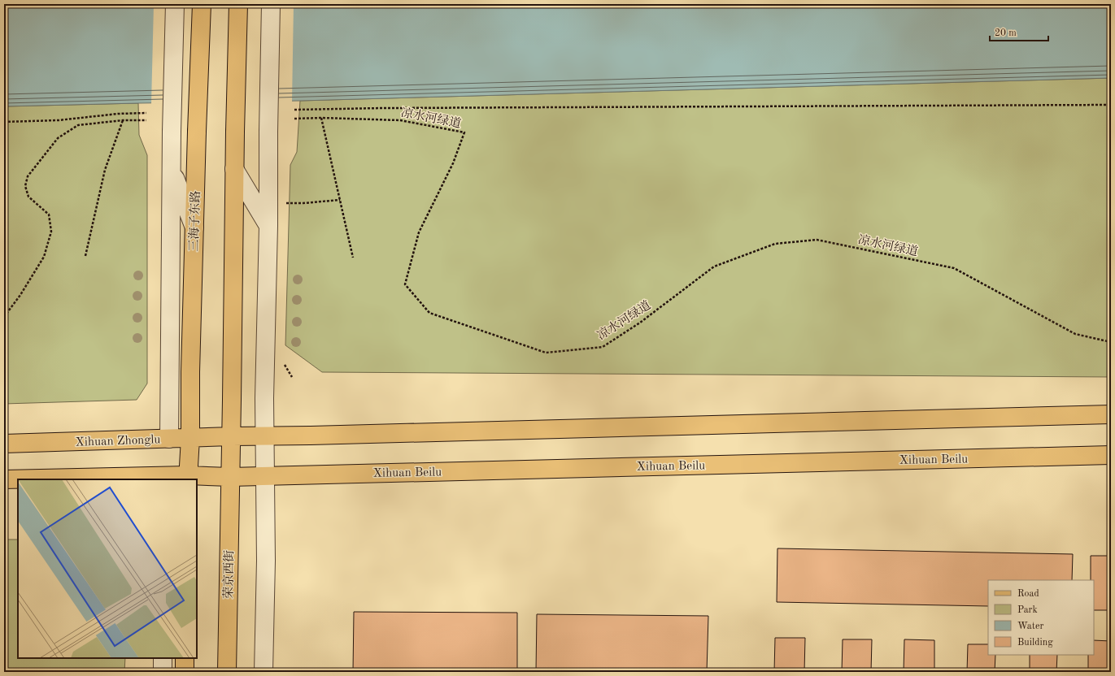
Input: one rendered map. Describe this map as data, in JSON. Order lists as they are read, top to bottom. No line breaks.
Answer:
{"streets":{"main road":["三海子东路","Xihuan Zhonglu","Xihuan Beilu","荣京西街"],"path":["凉水河绿道"]},"crossings":[["三海子东路","Xihuan Zhonglu"],["Xihuan Zhonglu","荣京西街"],["Xihuan Beilu","荣京西街"]],"legend":["Road","Park","Water","Building"],"scale_bar":"20 m"}
